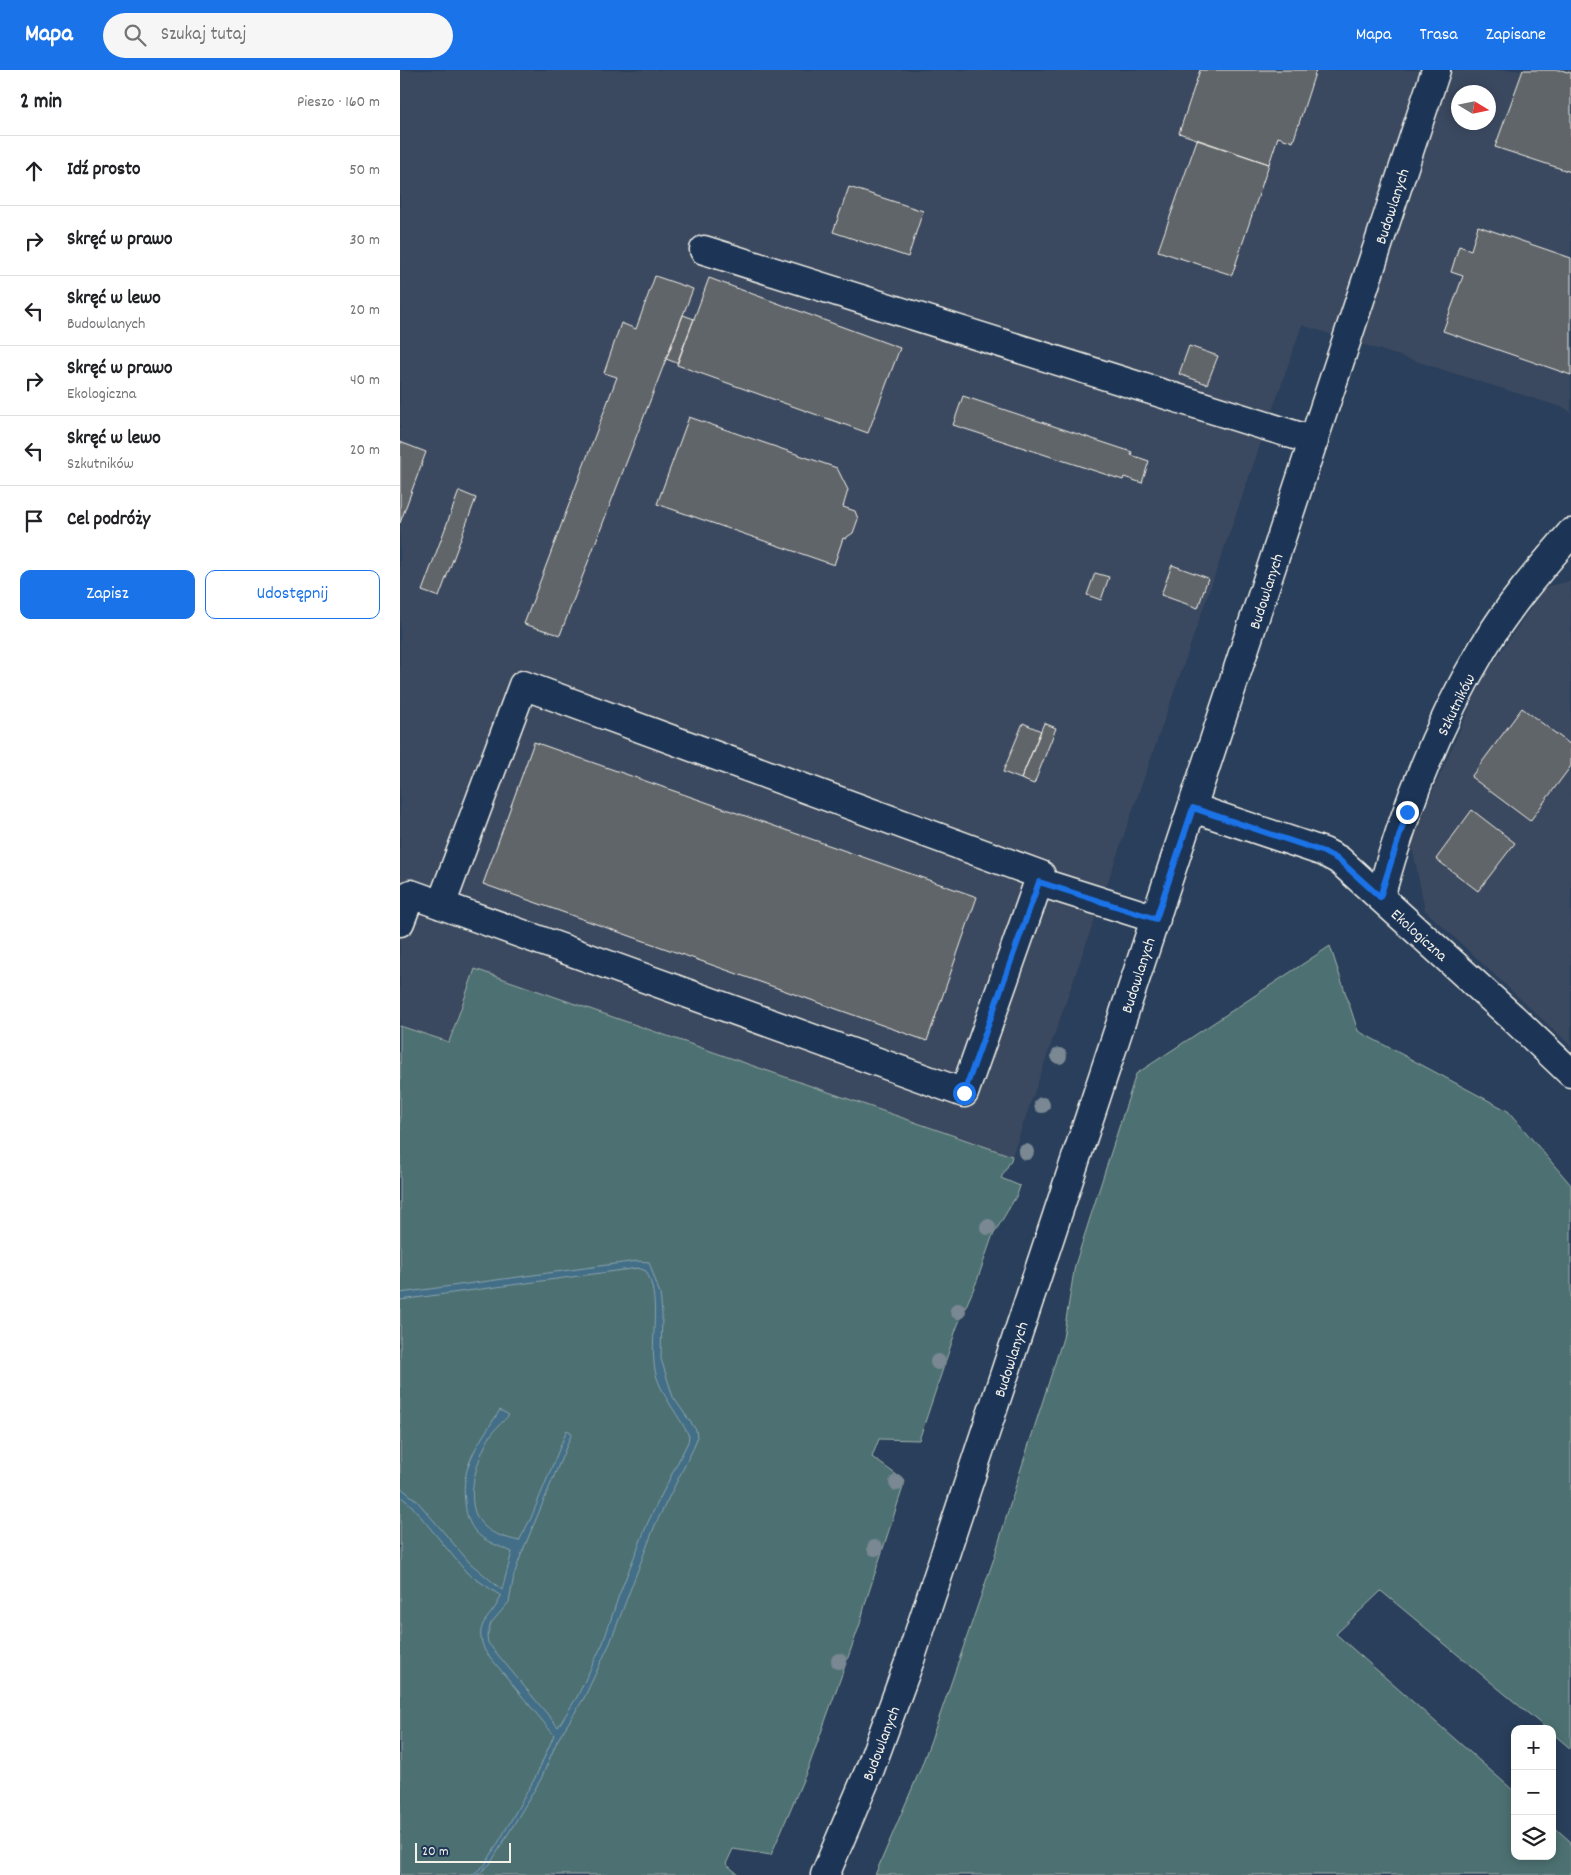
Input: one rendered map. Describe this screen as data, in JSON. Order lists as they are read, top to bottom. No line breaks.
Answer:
{"streets":{"street":["Budowlanych","Szkutników","Ekologiczna"]},"crossings":[["Budowlanych","Ekologiczna"],["Szkutników","Ekologiczna"]],"scale_bar":"20 m","north":"right","page":{"header":"Mapa","search":"Szukaj tutaj","nav":["Mapa","Trasa","Zapisane"],"heading":["2 min","Pieszo · 160 m"],"list":[["Idź prosto","50 m"],["Skręć w prawo","30 m"],["Skręć w lewo","Budowlanych","20 m"],["Skręć w prawo","Ekologiczna","40 m"],["Skręć w lewo","Szkutników","20 m"],"Cel podróży"],"buttons":["Zapisz","Udostępnij"],"map_buttons":["+","−"],"scale":"20 m"}}
